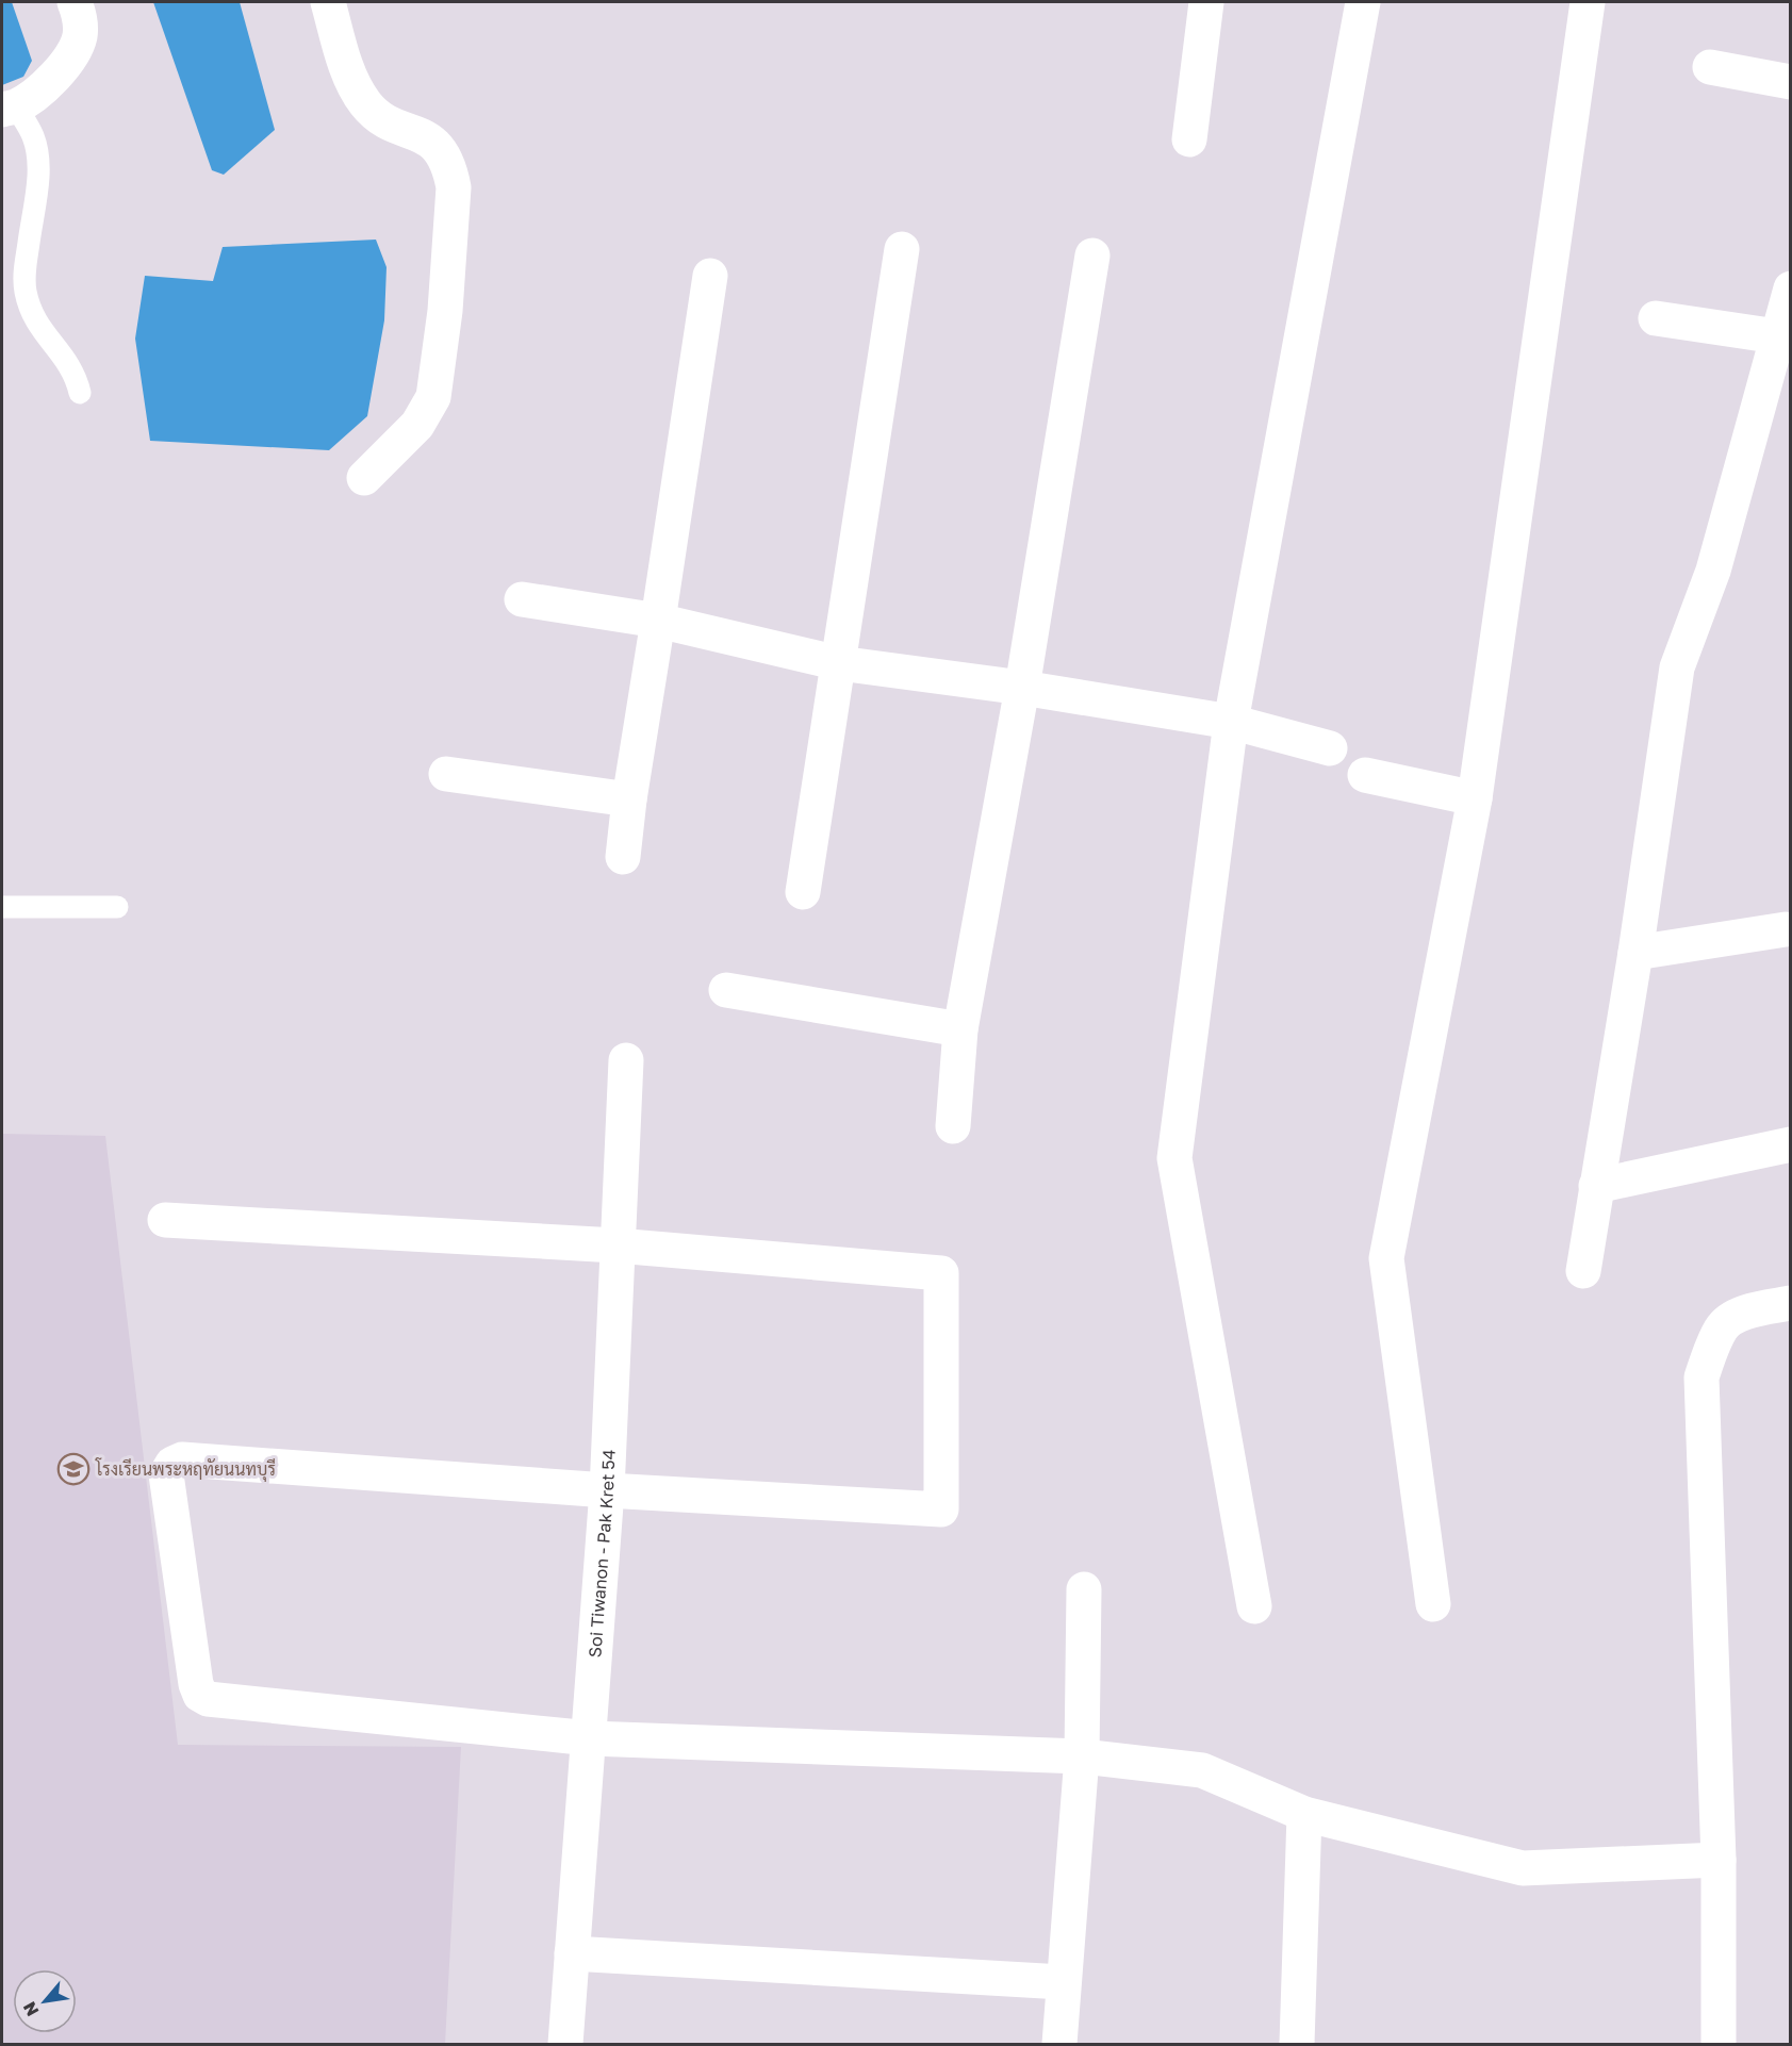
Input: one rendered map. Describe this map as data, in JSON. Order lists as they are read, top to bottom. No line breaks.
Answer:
{"streets":{"street":["Soi Tiwanon - Pak Kret 54"]},"places":{"school or university":["โรงเรียนพระหฤทัยนนทบุรี"]},"north":"bottom left"}
